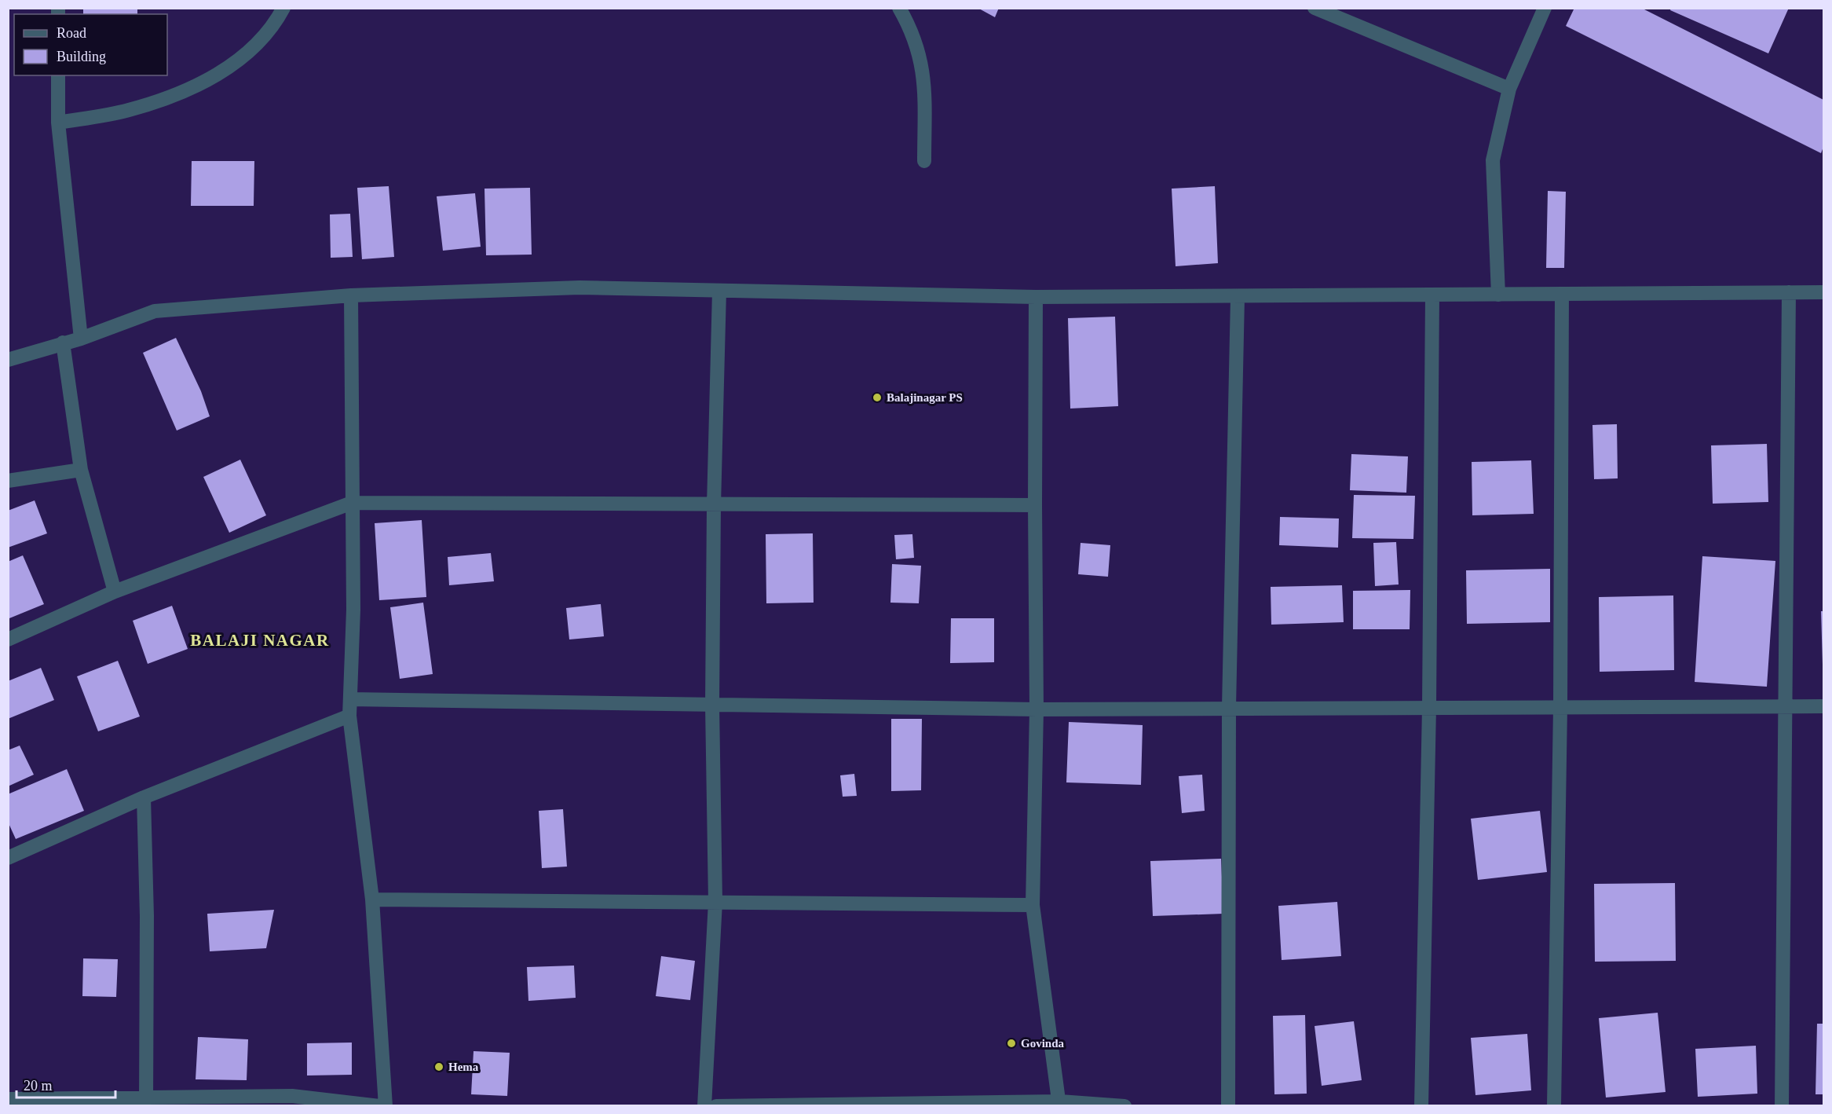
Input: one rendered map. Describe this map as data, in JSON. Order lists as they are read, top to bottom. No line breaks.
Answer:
{"districts":["BALAJI NAGAR"],"places":["Balajinagar PS","Govinda","Hema"],"legend":["Road","Building"],"scale_bar":"20 m"}
